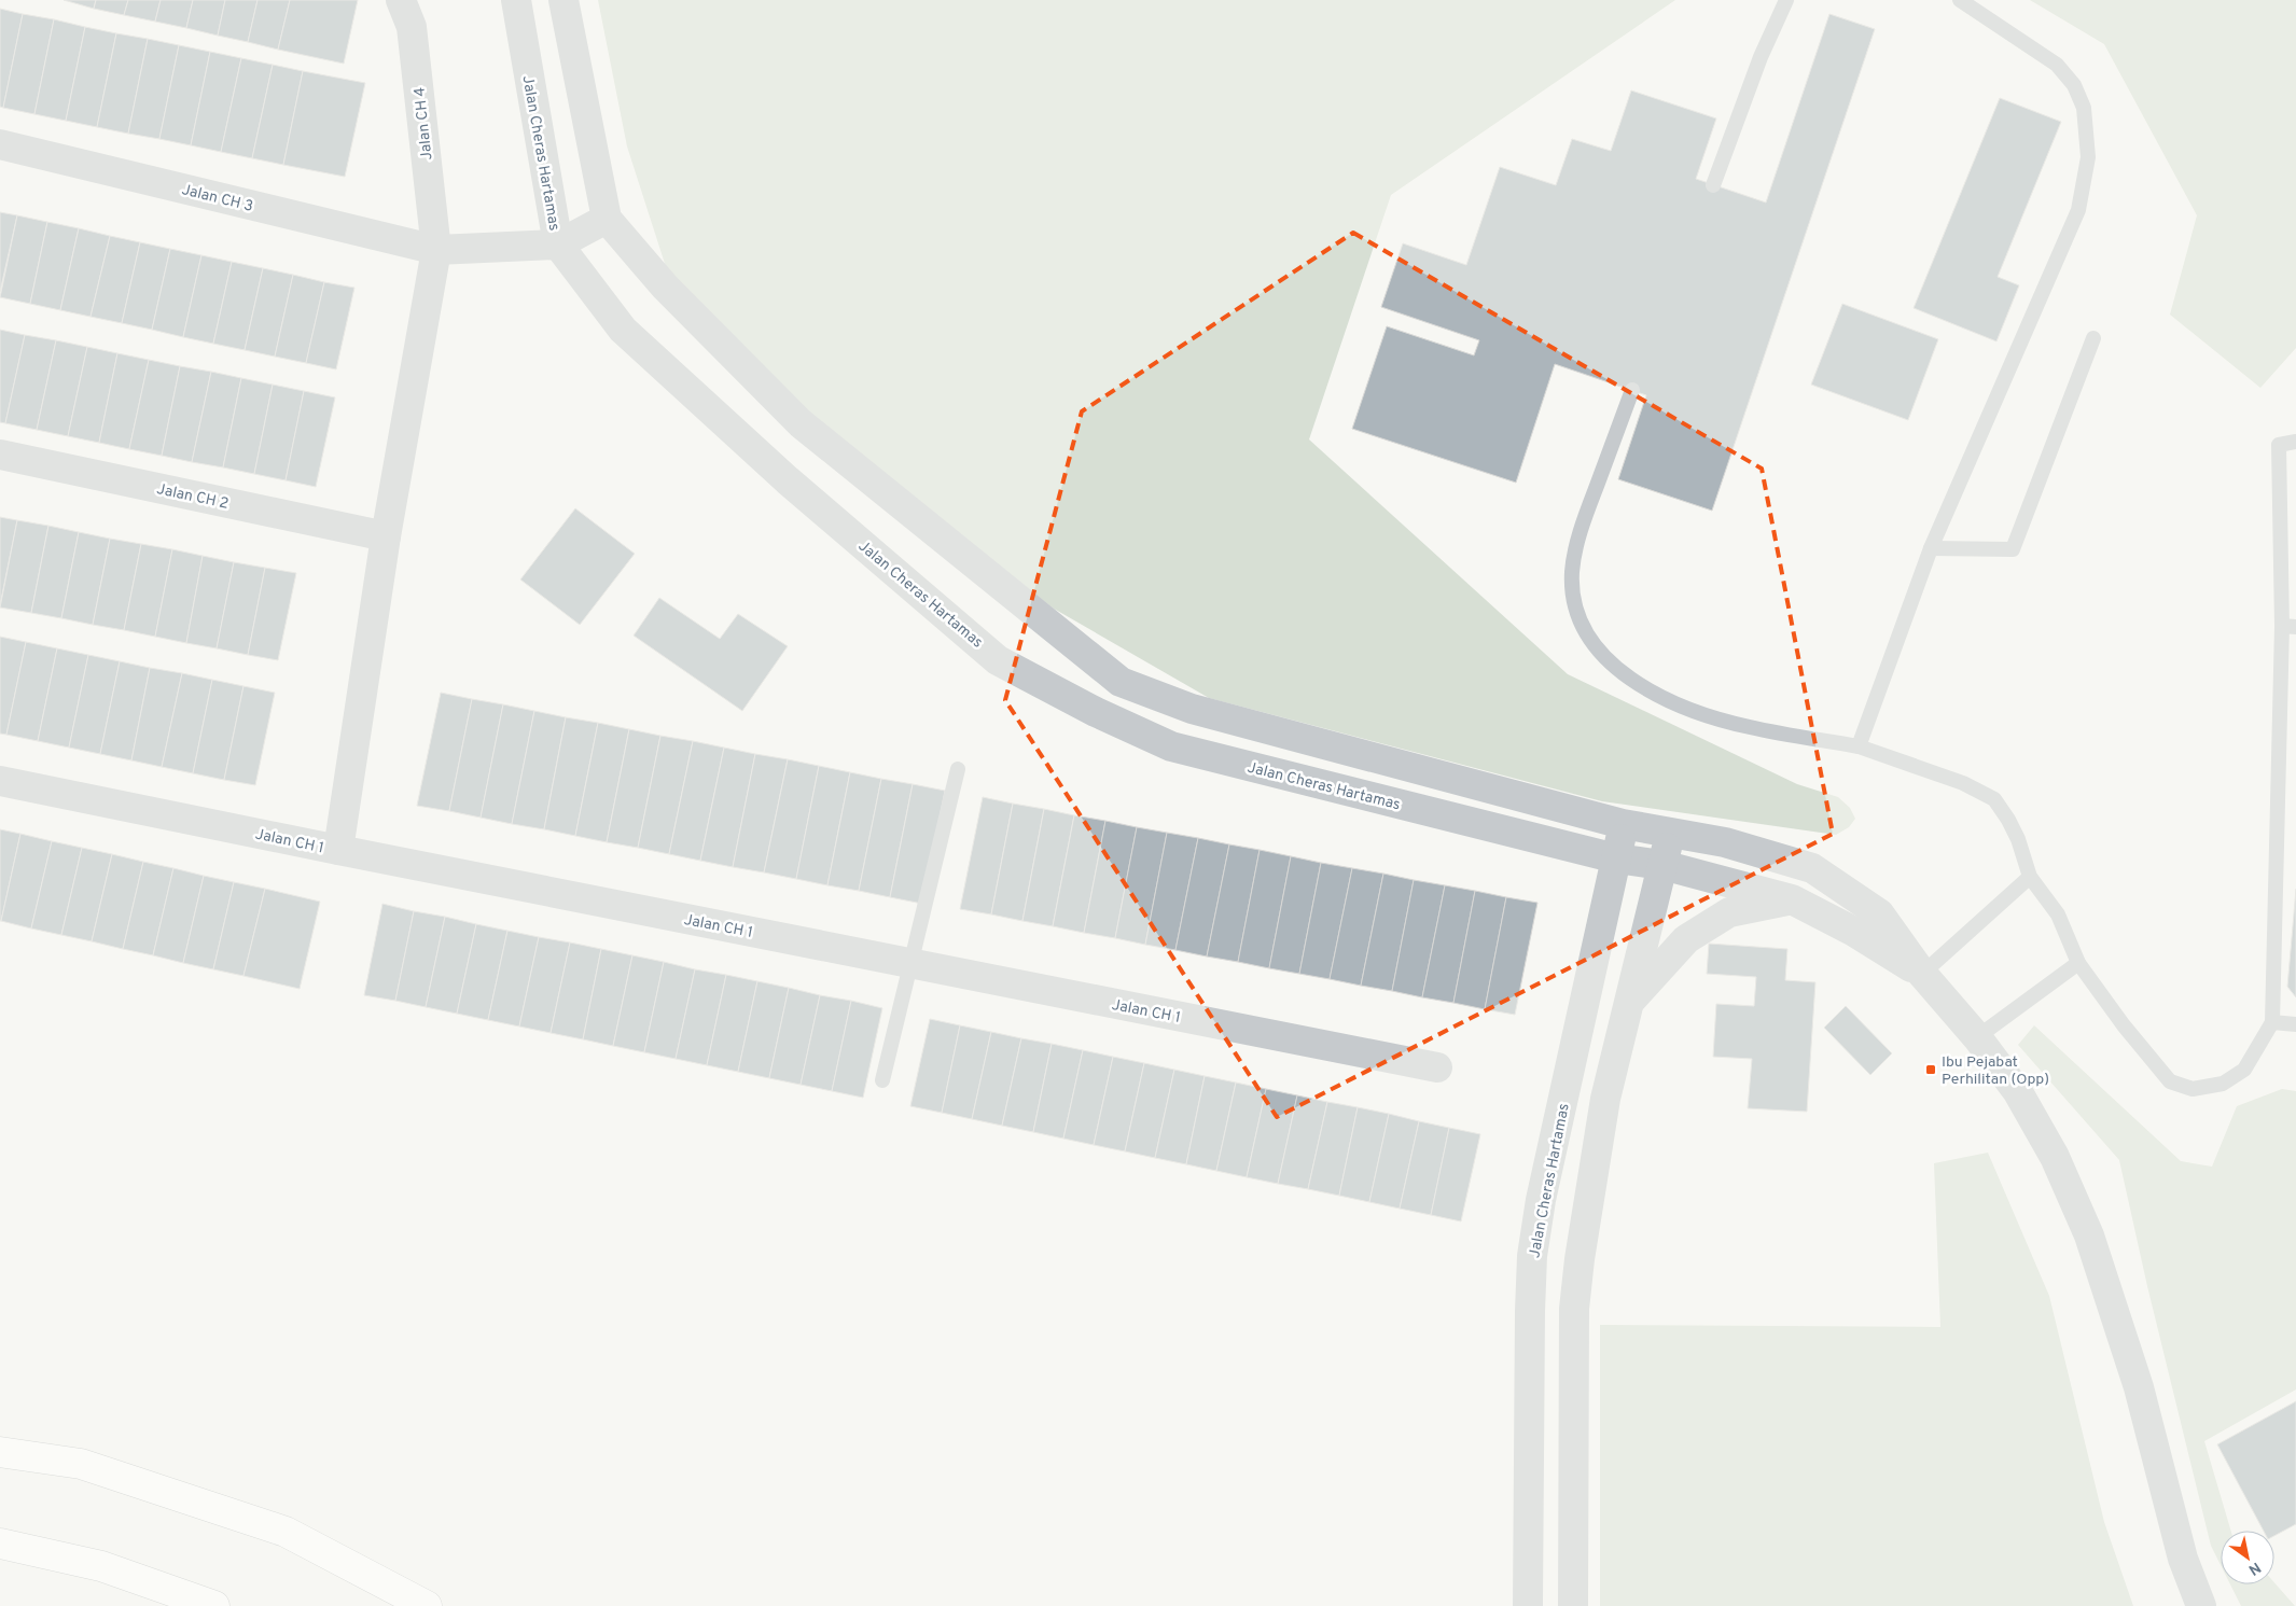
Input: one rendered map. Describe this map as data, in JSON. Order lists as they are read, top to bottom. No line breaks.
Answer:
{"streets":{"street":["Jalan CH 4","Jalan Cheras Hartamas","Jalan CH 3","Jalan CH 2","Jalan CH 1"]},"crossings":[["Jalan CH 4","Jalan CH 3"],["Jalan CH 4","Jalan CH 2"],["Jalan CH 4","Jalan CH 1"],["Jalan Cheras Hartamas","Jalan CH 3"]],"places":{"transit":["Ibu Pejabat Perhilitan (Opp)"]},"north":"bottom right"}
